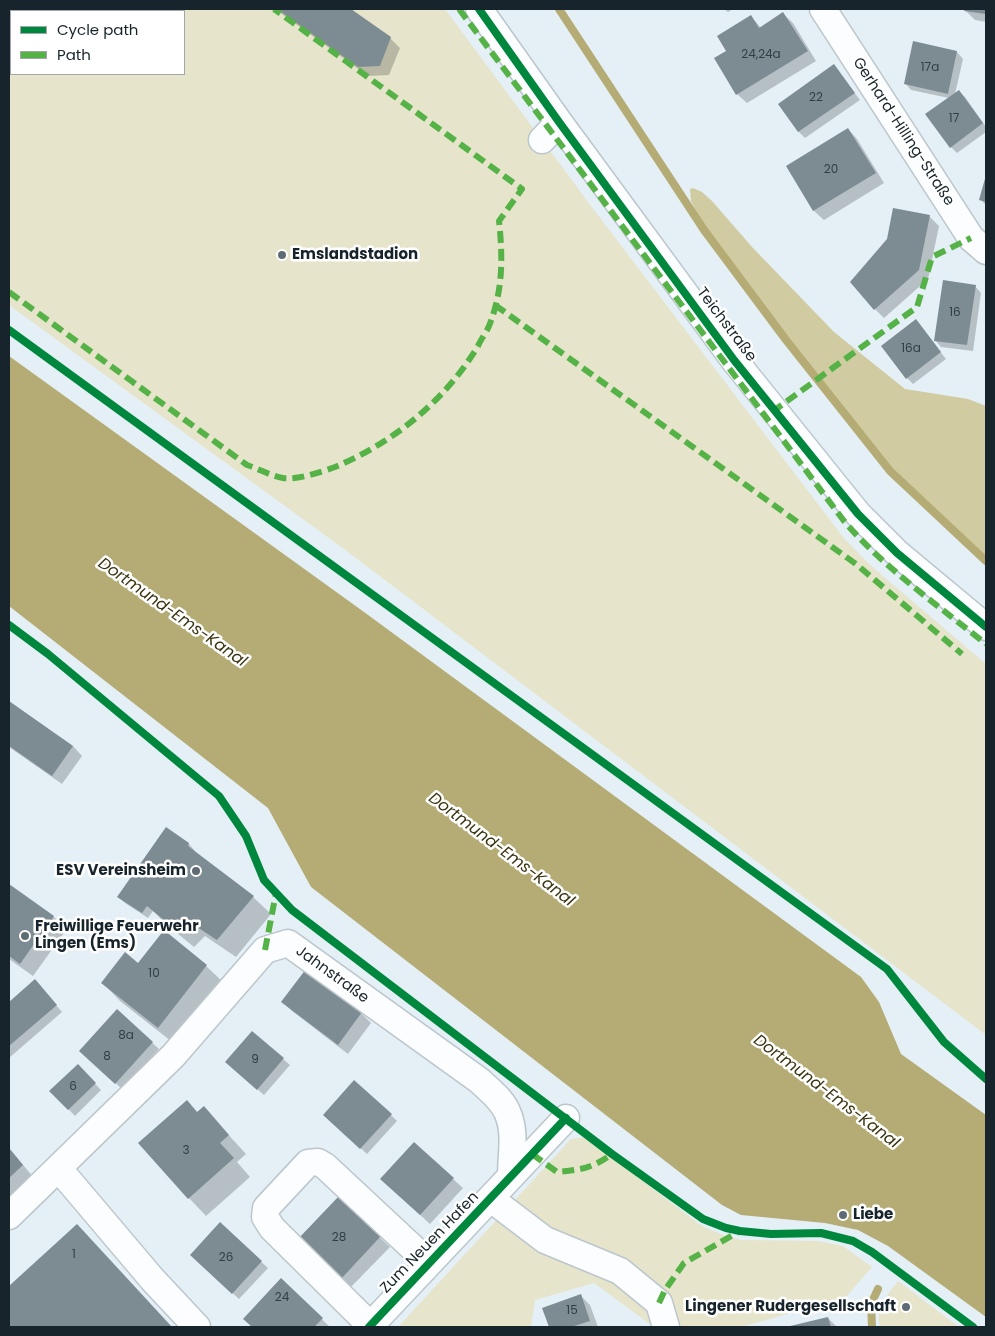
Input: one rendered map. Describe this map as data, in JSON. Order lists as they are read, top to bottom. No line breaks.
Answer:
{"streets":{"street":["Gerhard-Hilling-Straße","Teichstraße","Jahnstraße","Zum Neuen Hafen"]},"crossings":[["Jahnstraße","Zum Neuen Hafen"]],"water":["Dortmund-Ems-Kanal"],"places":["Emslandstadion","ESV Vereinsheim","Freiwillige Feuerwehr Lingen (Ems)","Liebe","Lingener Rudergesellschaft"],"house_numbers":["24,24a","17a","22","17","20","16","16a","10","8a","8","9","6","3","28","1","26","24","15"],"legend":["Cycle path","Path"]}
